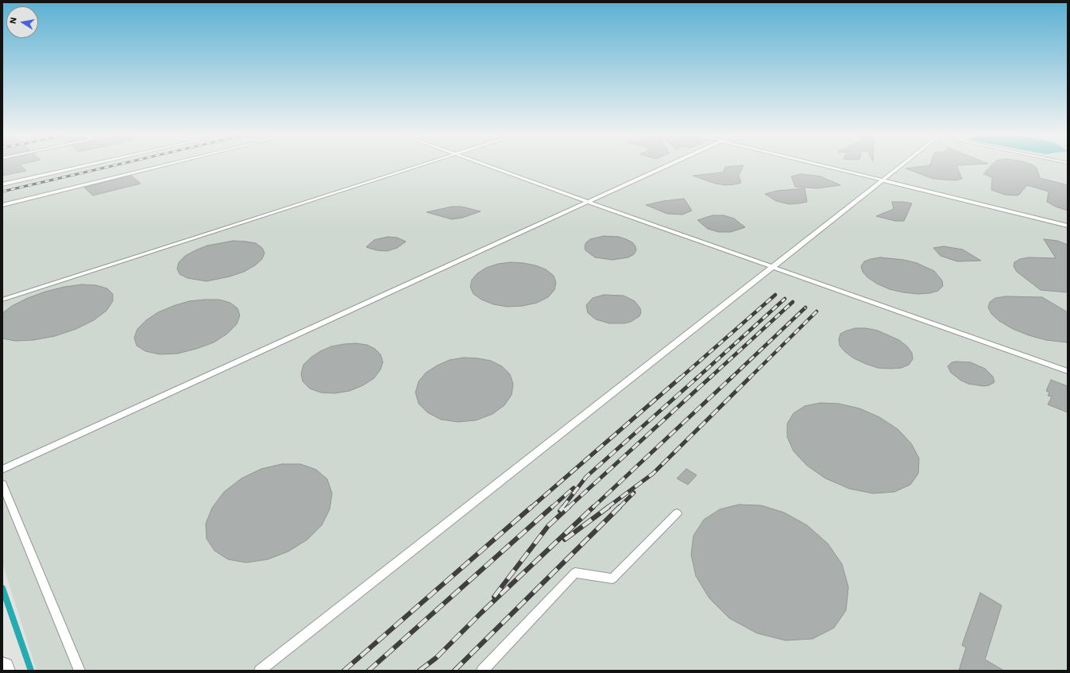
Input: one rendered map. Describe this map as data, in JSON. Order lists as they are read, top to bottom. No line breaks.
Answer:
{"north":"left"}
